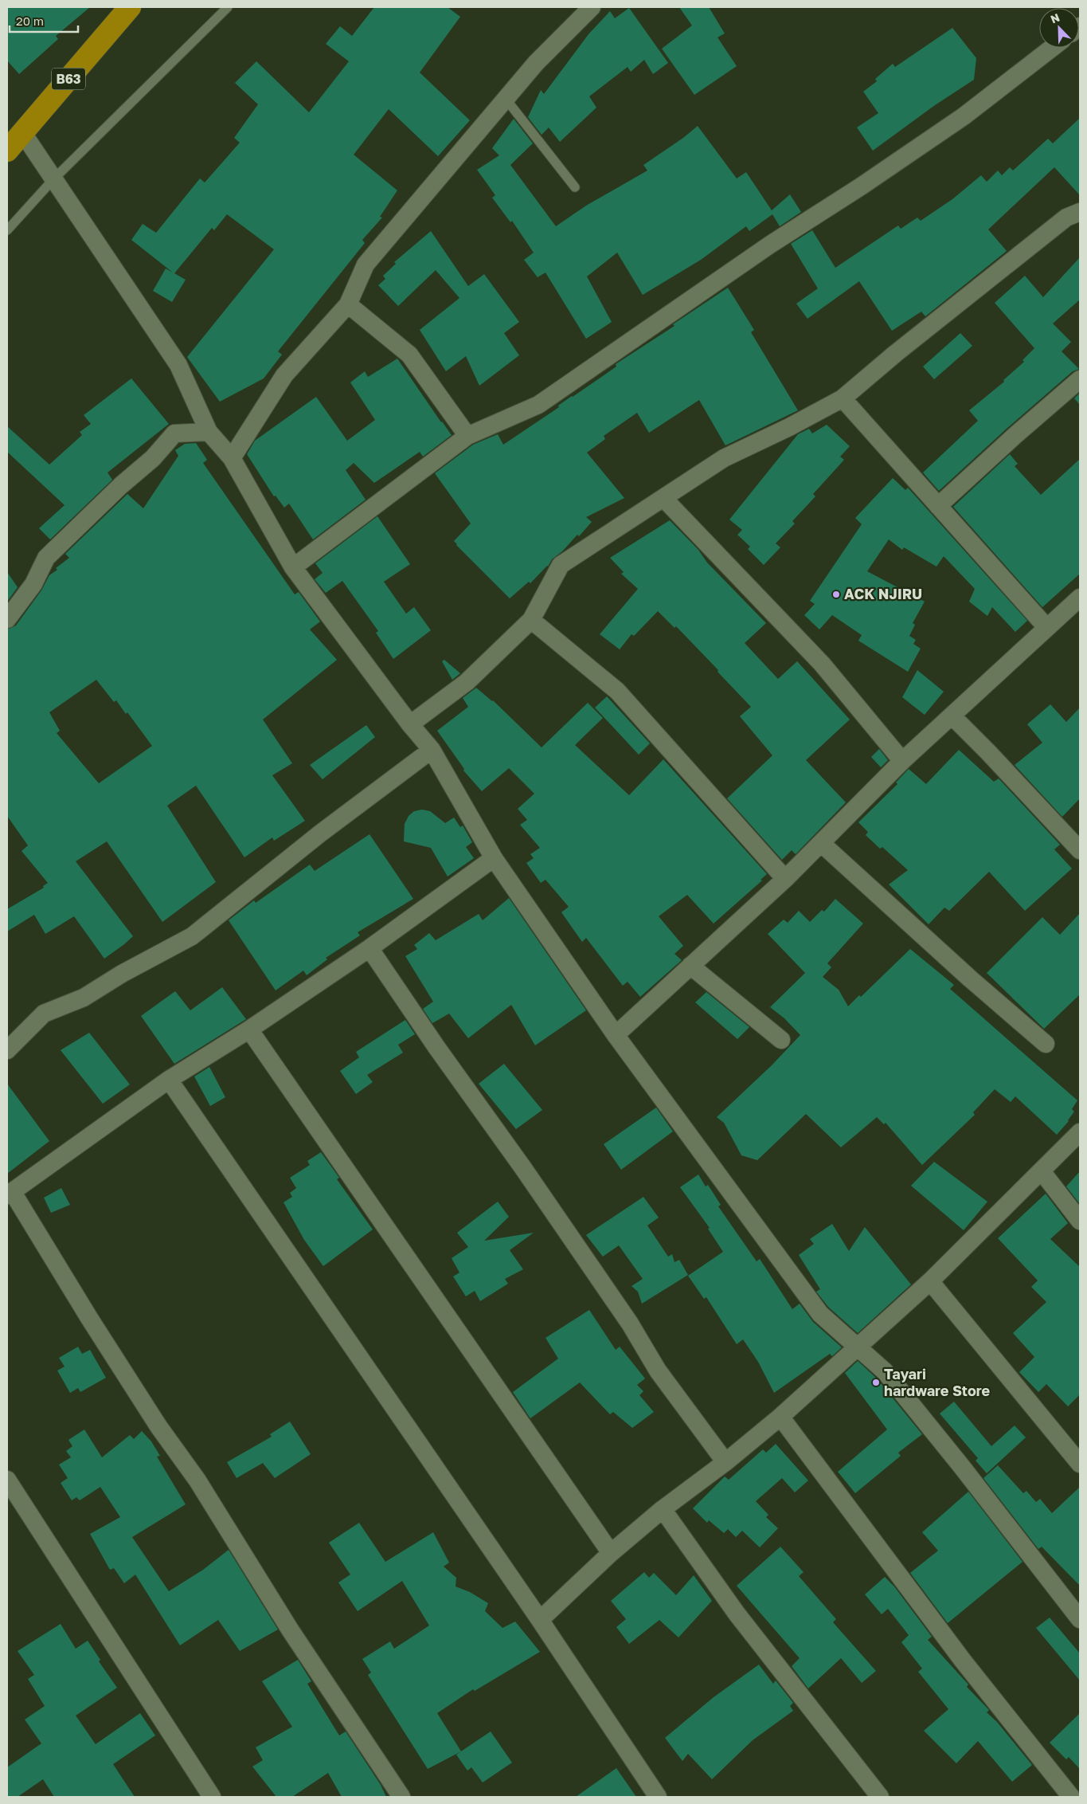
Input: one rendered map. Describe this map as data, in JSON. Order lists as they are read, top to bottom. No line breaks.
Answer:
{"streets":{"highway":["B63"]},"places":["ACK NJIRU","Tayari hardware Store"],"scale_bar":"20 m","north":"top left"}
